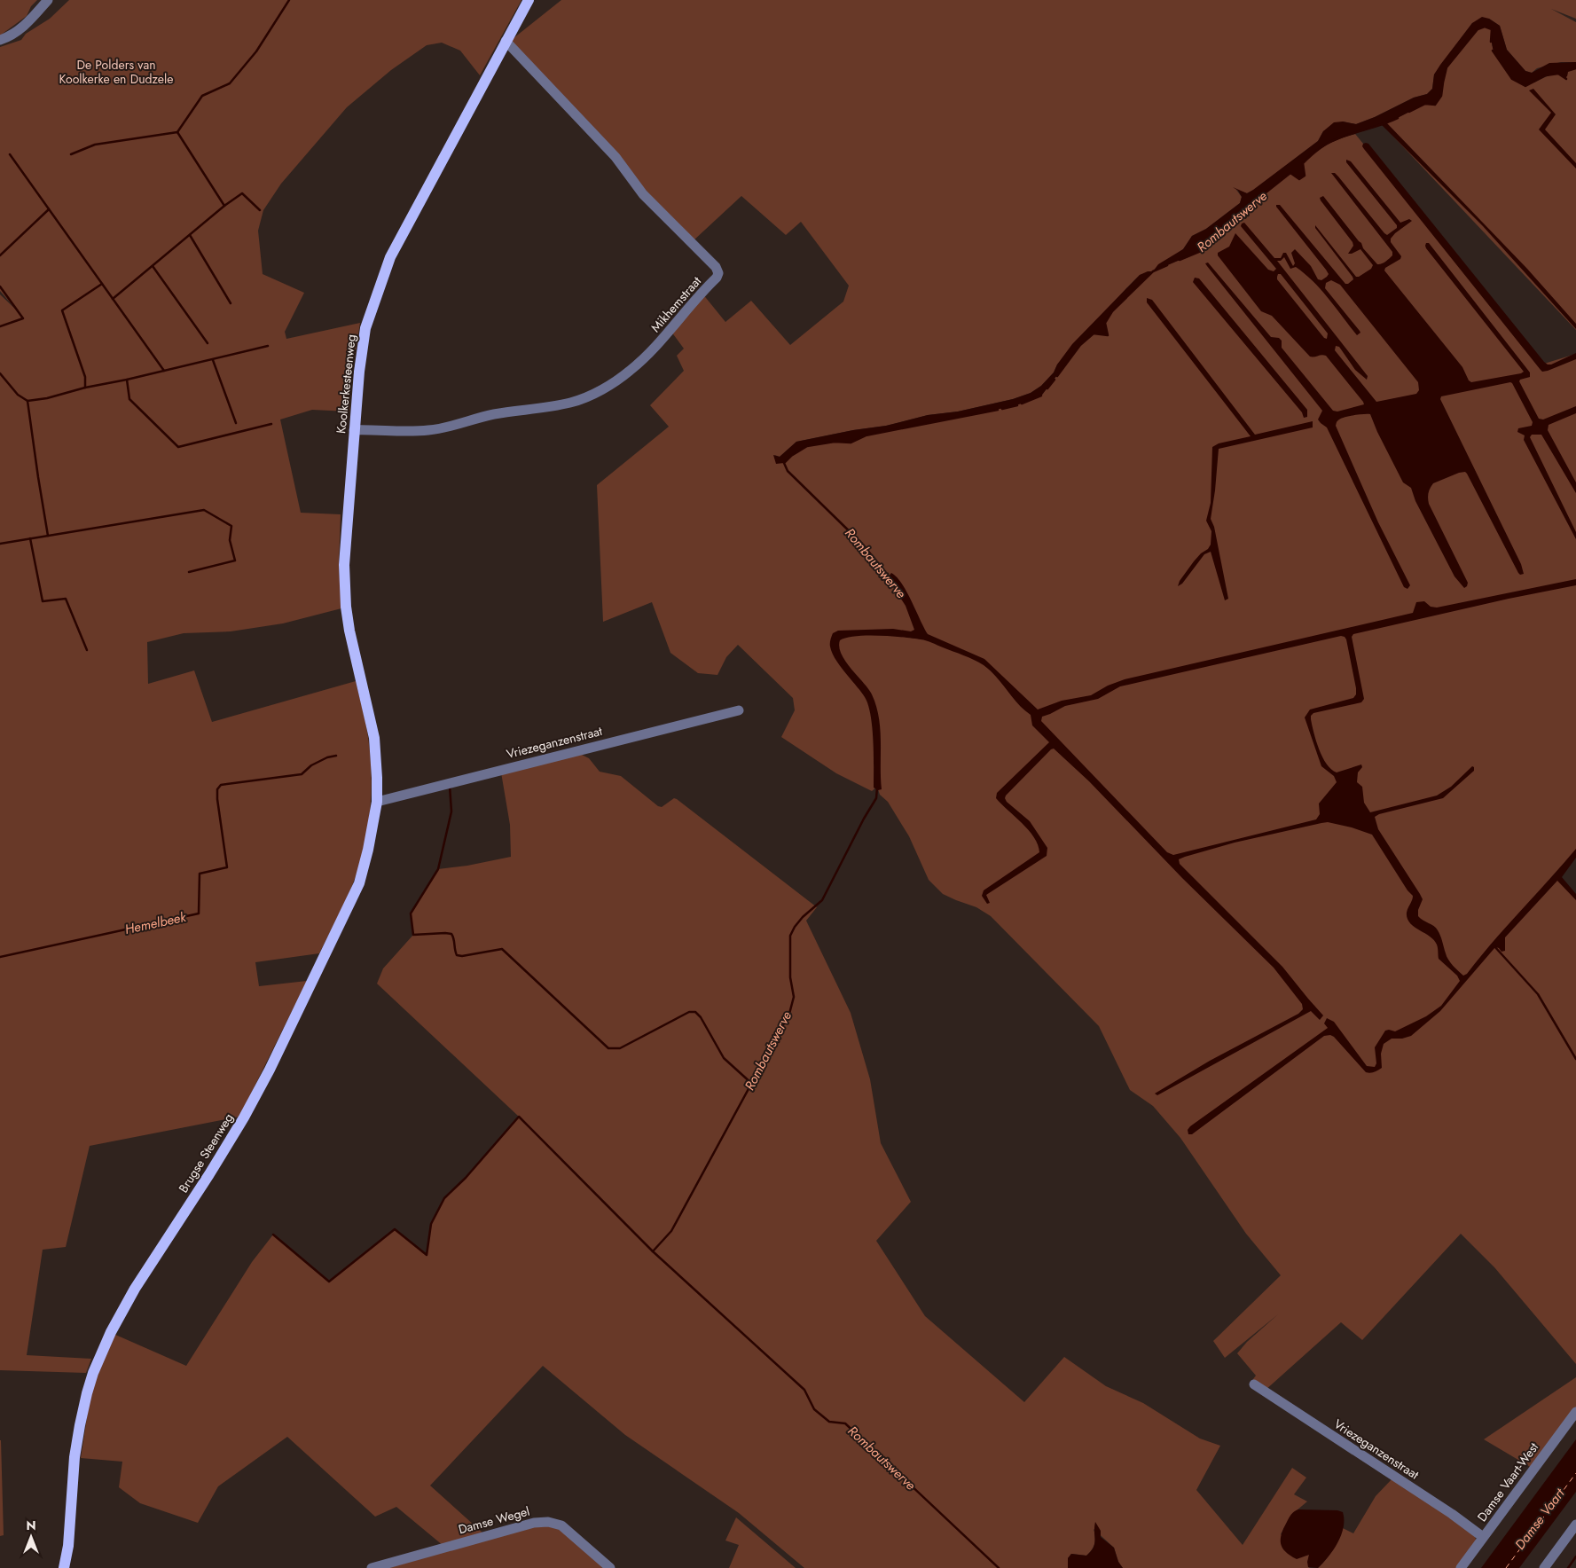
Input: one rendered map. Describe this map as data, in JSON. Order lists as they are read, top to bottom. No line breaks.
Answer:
{"streets":{"main road":["Koolkerkesteenweg","Brugse Steenweg"],"street":["Mikhemstraat","Vriezeganzenstraat","Damse Vaart-West","Damse Wegel"]},"crossings":[["Mikhemstraat","Koolkerkesteenweg"],["Koolkerkesteenweg","Brugse Steenweg"],["Vriezeganzenstraat","Brugse Steenweg"],["Vriezeganzenstraat","Damse Vaart-West"]],"water":["Rombautswerve","Hemelbeek","Damse Vaart"],"parks":["De Polders van Koolkerke en Dudzele"],"north":"top"}
